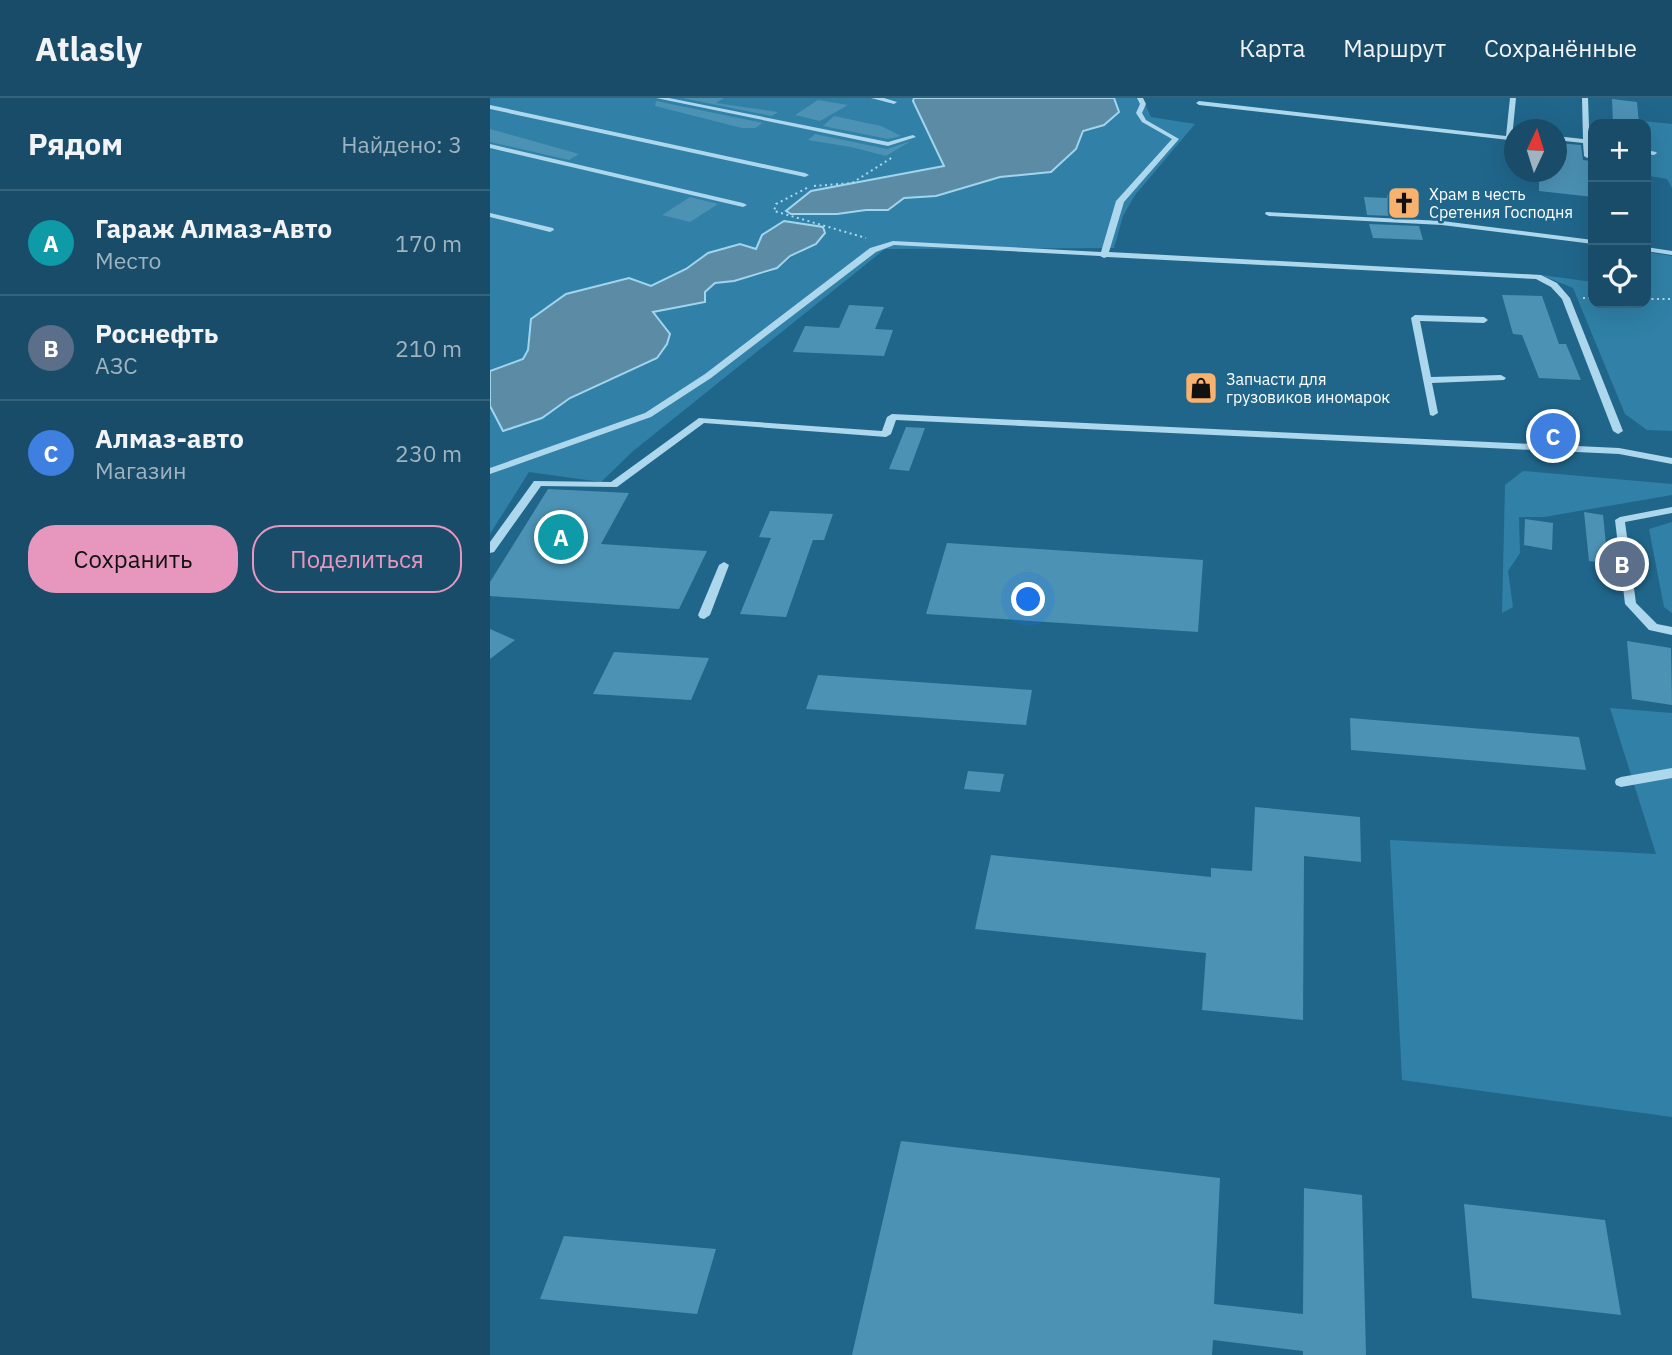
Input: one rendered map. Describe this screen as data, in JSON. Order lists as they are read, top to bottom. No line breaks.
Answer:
{"places":{"church":["Храм в честь Сретения Господня"],"shop":["Запчасти для грузовиков иномарок"]},"north":"top","page":{"header":"Atlasly","nav":["Карта","Маршрут","Сохранённые"],"heading":["Рядом","Найдено: 3"],"map_buttons":["+","−"],"list":[{"mark":"A","name":"Гараж Алмаз-Авто","note":"Место","value":"170 m"},{"mark":"B","name":"Роснефть","note":"АЗС","value":"210 m"},{"mark":"C","name":"Алмаз-авто","note":"Магазин","value":"230 m"}],"pins":["C","A","B"],"buttons":["Сохранить","Поделиться"]}}
